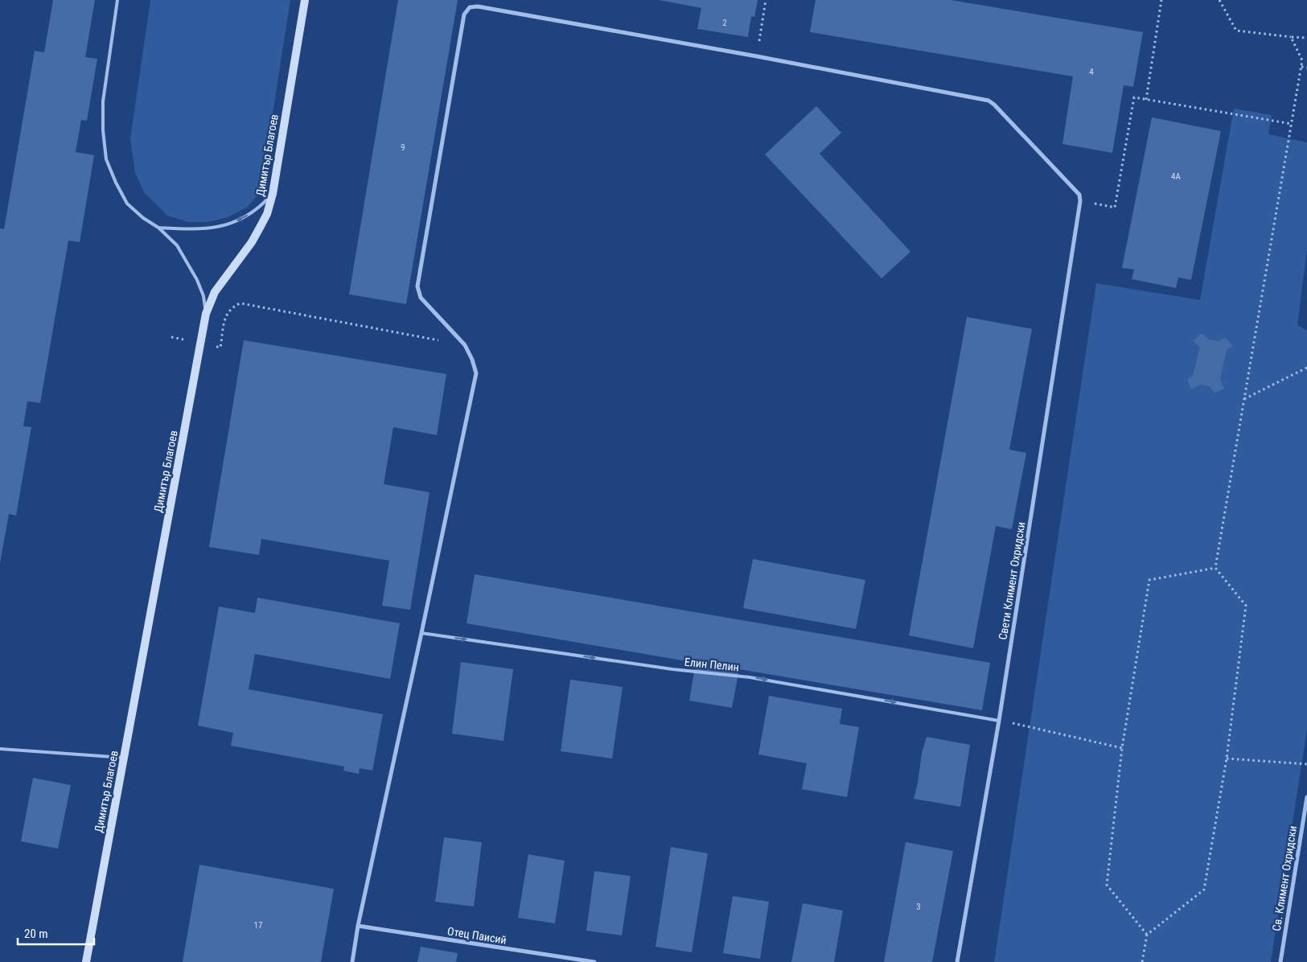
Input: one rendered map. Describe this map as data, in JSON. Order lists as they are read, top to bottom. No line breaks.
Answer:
{"streets":{"street":["Димитър Благоев","Свети Климент Охридски","Св. Климент Охридски","Отец Паисий"],"lane":["Елин Пелин"]},"crossings":[["Свети Климент Охридски","Елин Пелин"]],"one_way":["Елин Пелин"],"house_numbers":["2","4","9","4А","3","17"],"scale_bar":"20 m"}
